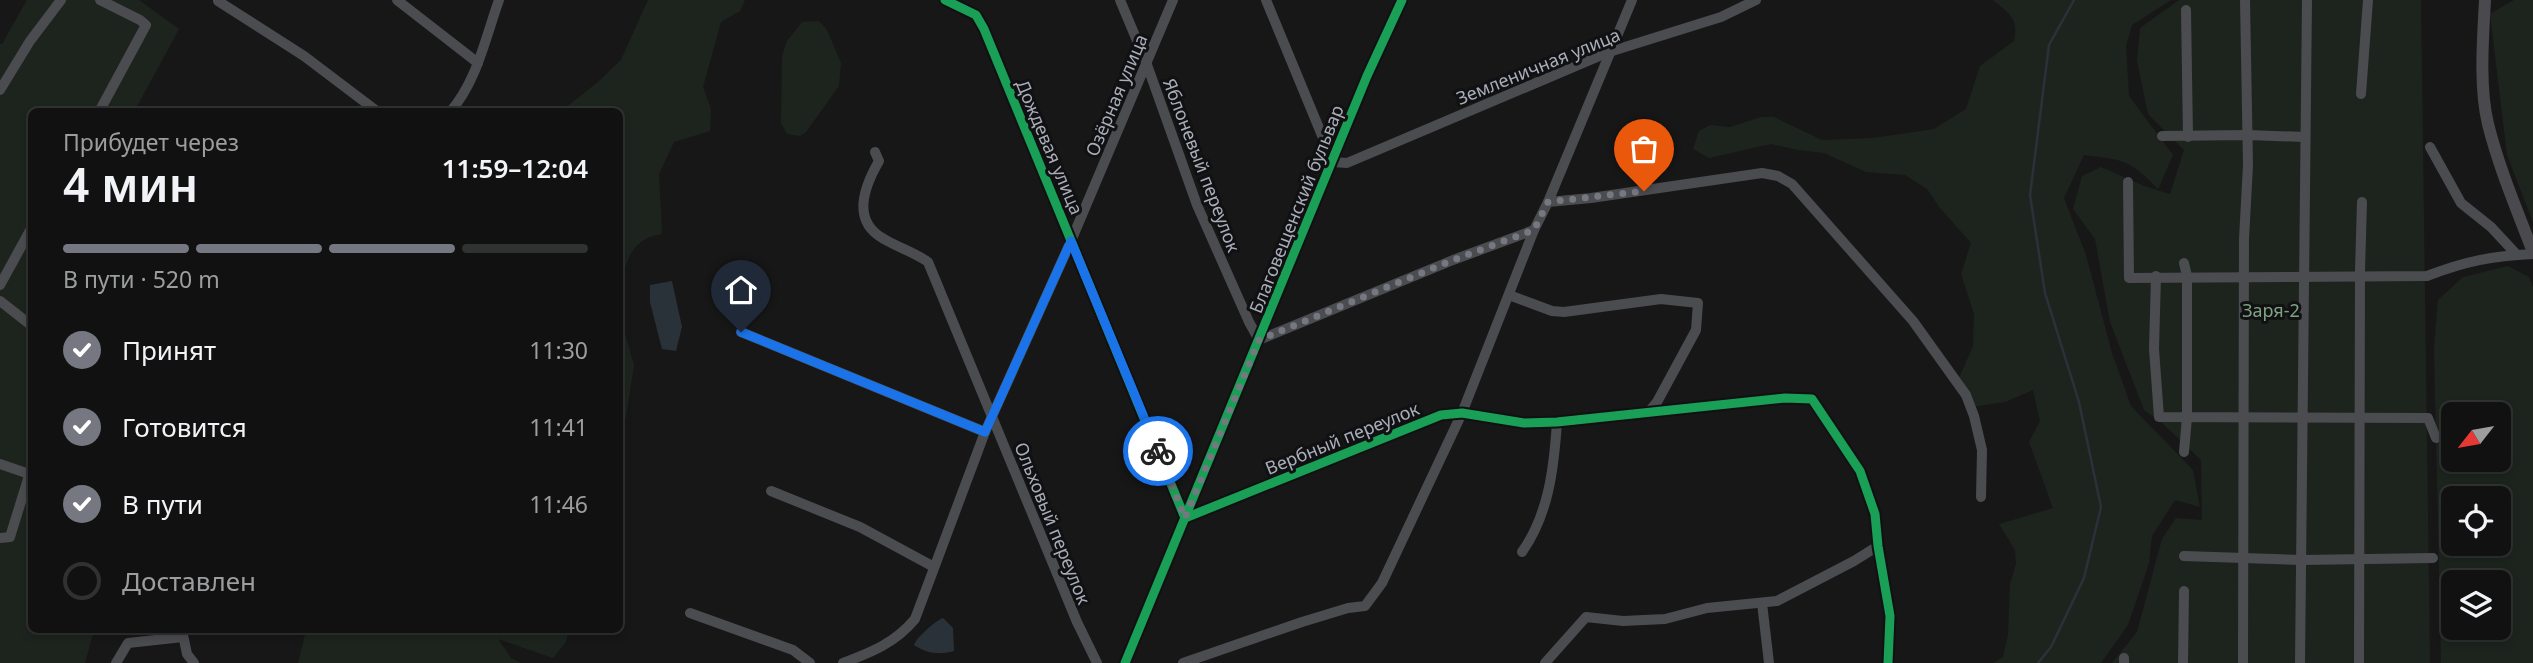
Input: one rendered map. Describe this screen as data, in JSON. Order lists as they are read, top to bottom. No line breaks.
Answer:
{"streets":{"street":["Земленичная улица","Озёрная улица","Дождевая улица","Яблоневый переулок","Благовещенский бульвар","Вербный переулок","Ольховый переулок"]},"crossings":[["Земленичная улица","Благовещенский бульвар"],["Озёрная улица","Дождевая улица"],["Озёрная улица","Яблоневый переулок"],["Озёрная улица","Ольховый переулок"],["Дождевая улица","Благовещенский бульвар"],["Дождевая улица","Вербный переулок"],["Яблоневый переулок","Благовещенский бульвар"],["Благовещенский бульвар","Вербный переулок"]],"parks":["Заря-2"],"north":"bottom left","page":{"heading":["4 мин","Прибудет через","11:59–12:04"],"bar":"В пути · 520 m","list":[["Принят","11:30"],["Готовится","11:41"],["В пути","11:46"],"Доставлен"]}}
